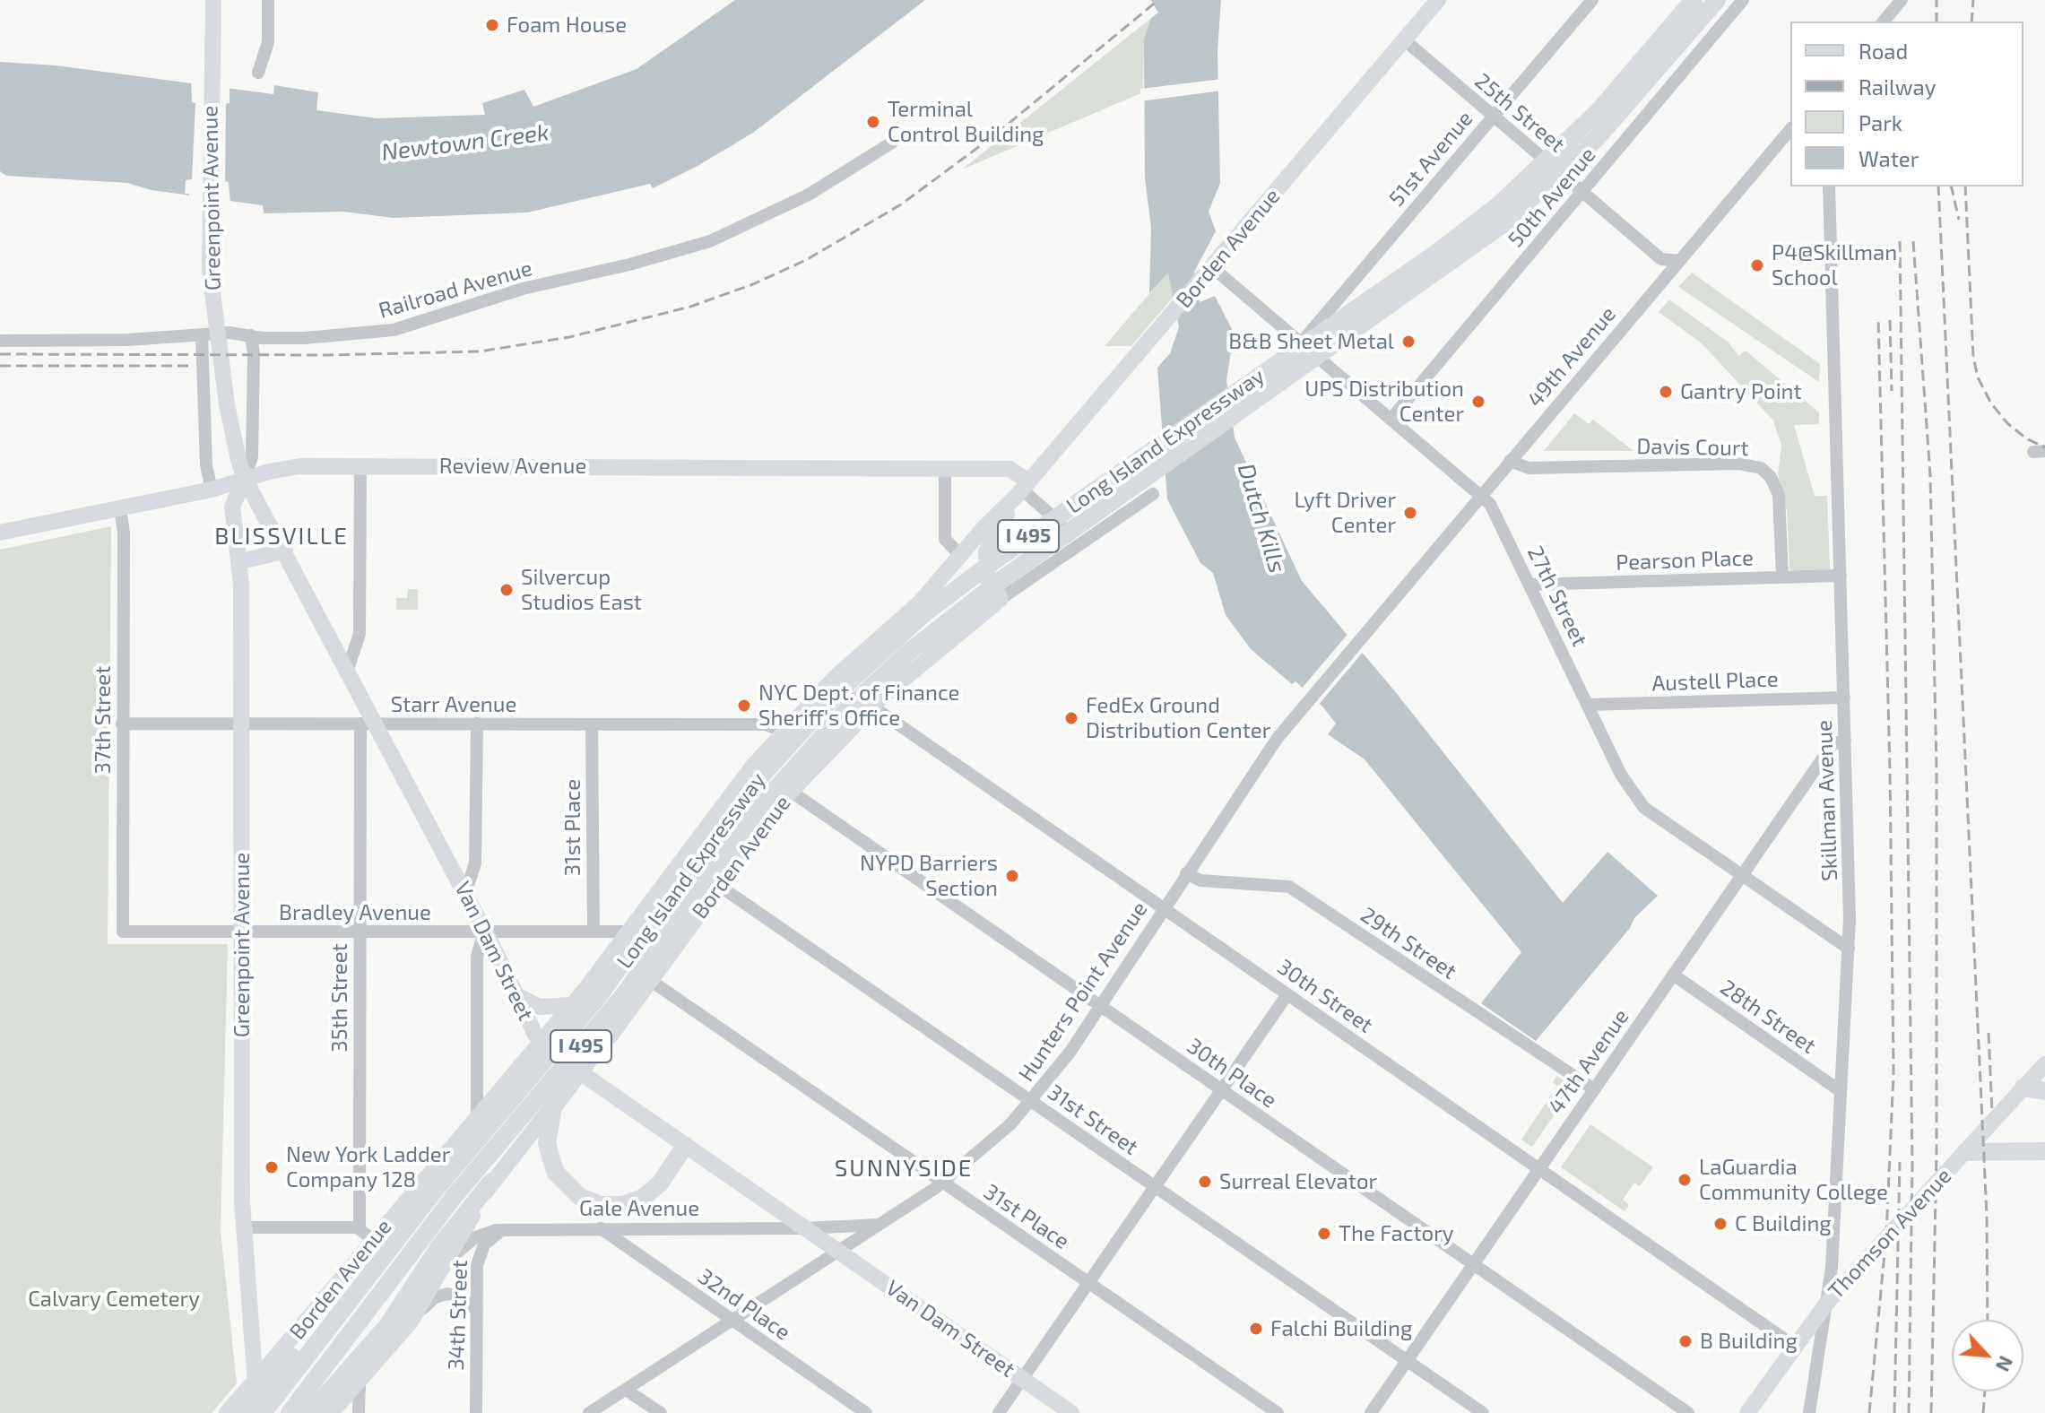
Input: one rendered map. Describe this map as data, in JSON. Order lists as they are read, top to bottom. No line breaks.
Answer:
{"streets":{"highway":["Long Island Expressway","I 495"],"main road":["Greenpoint Avenue","Borden Avenue","Review Avenue","Van Dam Street","Thomson Avenue"],"street":["25th Street","51st Avenue","50th Avenue","Railroad Avenue","49th Avenue","Davis Court","Pearson Place","27th Street","Austell Place","Starr Avenue","37th Street","Skillman Avenue","31st Place","Bradley Avenue","29th Street","Hunters Point Avenue","30th Street","35th Street","28th Street","47th Avenue","30th Place","31st Street","Gale Avenue","32nd Place","34th Street"]},"crossings":[["25th Street","51st Avenue"],["25th Street","50th Avenue"],["25th Street","Borden Avenue"],["25th Street","49th Avenue"],["51st Avenue","27th Street"],["50th Avenue","27th Street"],["Greenpoint Avenue","Borden Avenue"],["Greenpoint Avenue","Railroad Avenue"],["Greenpoint Avenue","Review Avenue"],["Greenpoint Avenue","Starr Avenue"],["Greenpoint Avenue","Bradley Avenue"],["Greenpoint Avenue","Van Dam Street"],["Borden Avenue","Review Avenue"],["Borden Avenue","27th Street"],["Borden Avenue","Starr Avenue"],["Borden Avenue","31st Place"],["Borden Avenue","Bradley Avenue"],["Borden Avenue","Van Dam Street"],["Borden Avenue","30th Street"],["Borden Avenue","30th Place"],["Borden Avenue","31st Street"],["Borden Avenue","Gale Avenue"],["49th Avenue","Davis Court"],["49th Avenue","27th Street"],["49th Avenue","Hunters Point Avenue"],["Davis Court","Pearson Place"],["Review Avenue","37th Street"],["Review Avenue","Van Dam Street"],["Pearson Place","27th Street"],["Pearson Place","Skillman Avenue"],["27th Street","Austell Place"],["27th Street","Skillman Avenue"],["27th Street","47th Avenue"],["Austell Place","Skillman Avenue"],["Starr Avenue","37th Street"],["Starr Avenue","31st Place"],["Starr Avenue","Van Dam Street"],["Starr Avenue","35th Street"],["37th Street","Bradley Avenue"],["Skillman Avenue","28th Street"],["Skillman Avenue","47th Avenue"],["Skillman Avenue","Thomson Avenue"],["31st Place","Bradley Avenue"],["31st Place","Hunters Point Avenue"],["Bradley Avenue","Van Dam Street"],["Bradley Avenue","35th Street"],["29th Street","Hunters Point Avenue"],["29th Street","47th Avenue"],["Van Dam Street","Hunters Point Avenue"],["Van Dam Street","35th Street"],["Van Dam Street","Gale Avenue"],["Hunters Point Avenue","30th Street"],["Hunters Point Avenue","30th Place"],["Hunters Point Avenue","31st Street"],["Hunters Point Avenue","Gale Avenue"],["Hunters Point Avenue","32nd Place"],["30th Street","47th Avenue"],["30th Street","Thomson Avenue"],["28th Street","47th Avenue"],["47th Avenue","30th Place"],["47th Avenue","31st Street"],["Gale Avenue","32nd Place"],["Gale Avenue","34th Street"]],"districts":["BLISSVILLE","SUNNYSIDE"],"water":["Newtown Creek","Dutch Kills"],"parks":["Calvary Cemetery"],"places":["Foam House","Terminal Control Building","P4@Skillman School","B&B Sheet Metal","Gantry Point","UPS Distribution Center","Lyft Driver Center","Silvercup Studios East","NYC Dept. of Finance Sheriff's Office","FedEx Ground Distribution Center","NYPD Barriers Section","New York Ladder Company 128","LaGuardia Community College","Surreal Elevator","C Building","The Factory","Falchi Building","B Building"],"legend":["Road","Railway","Park","Water"],"north":"bottom right"}
